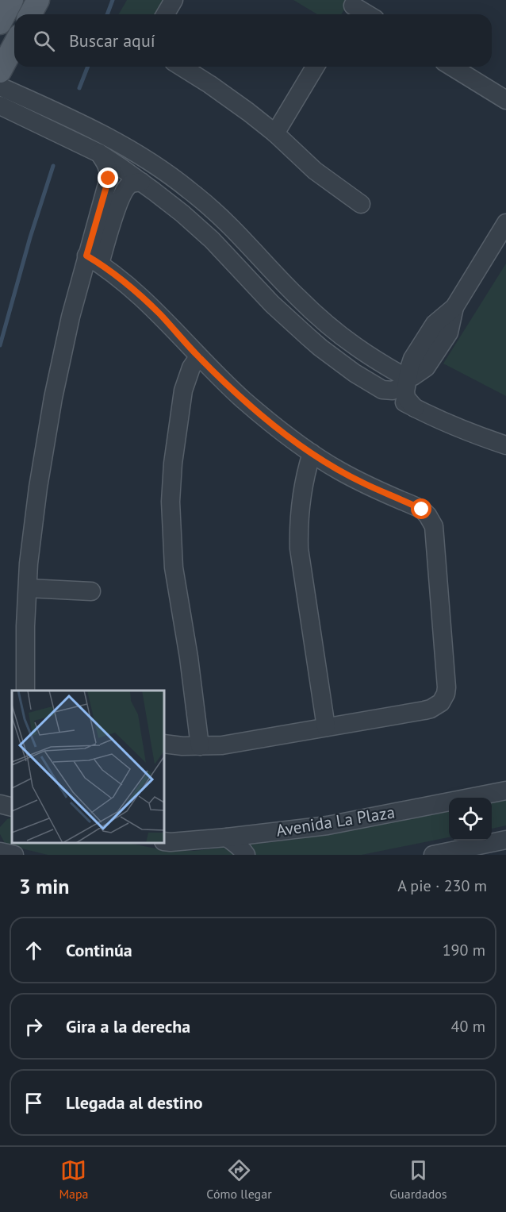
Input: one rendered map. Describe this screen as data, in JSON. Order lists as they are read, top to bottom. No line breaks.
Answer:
{"streets":{"street":["Avenida La Plaza"]},"page":{"search":"Buscar aquí","heading":["3 min","A pie · 230 m"],"list":[["Continúa","190 m"],["Gira a la derecha","40 m"],"Llegada al destino"],"nav":["Mapa","Cómo llegar","Guardados"]}}
